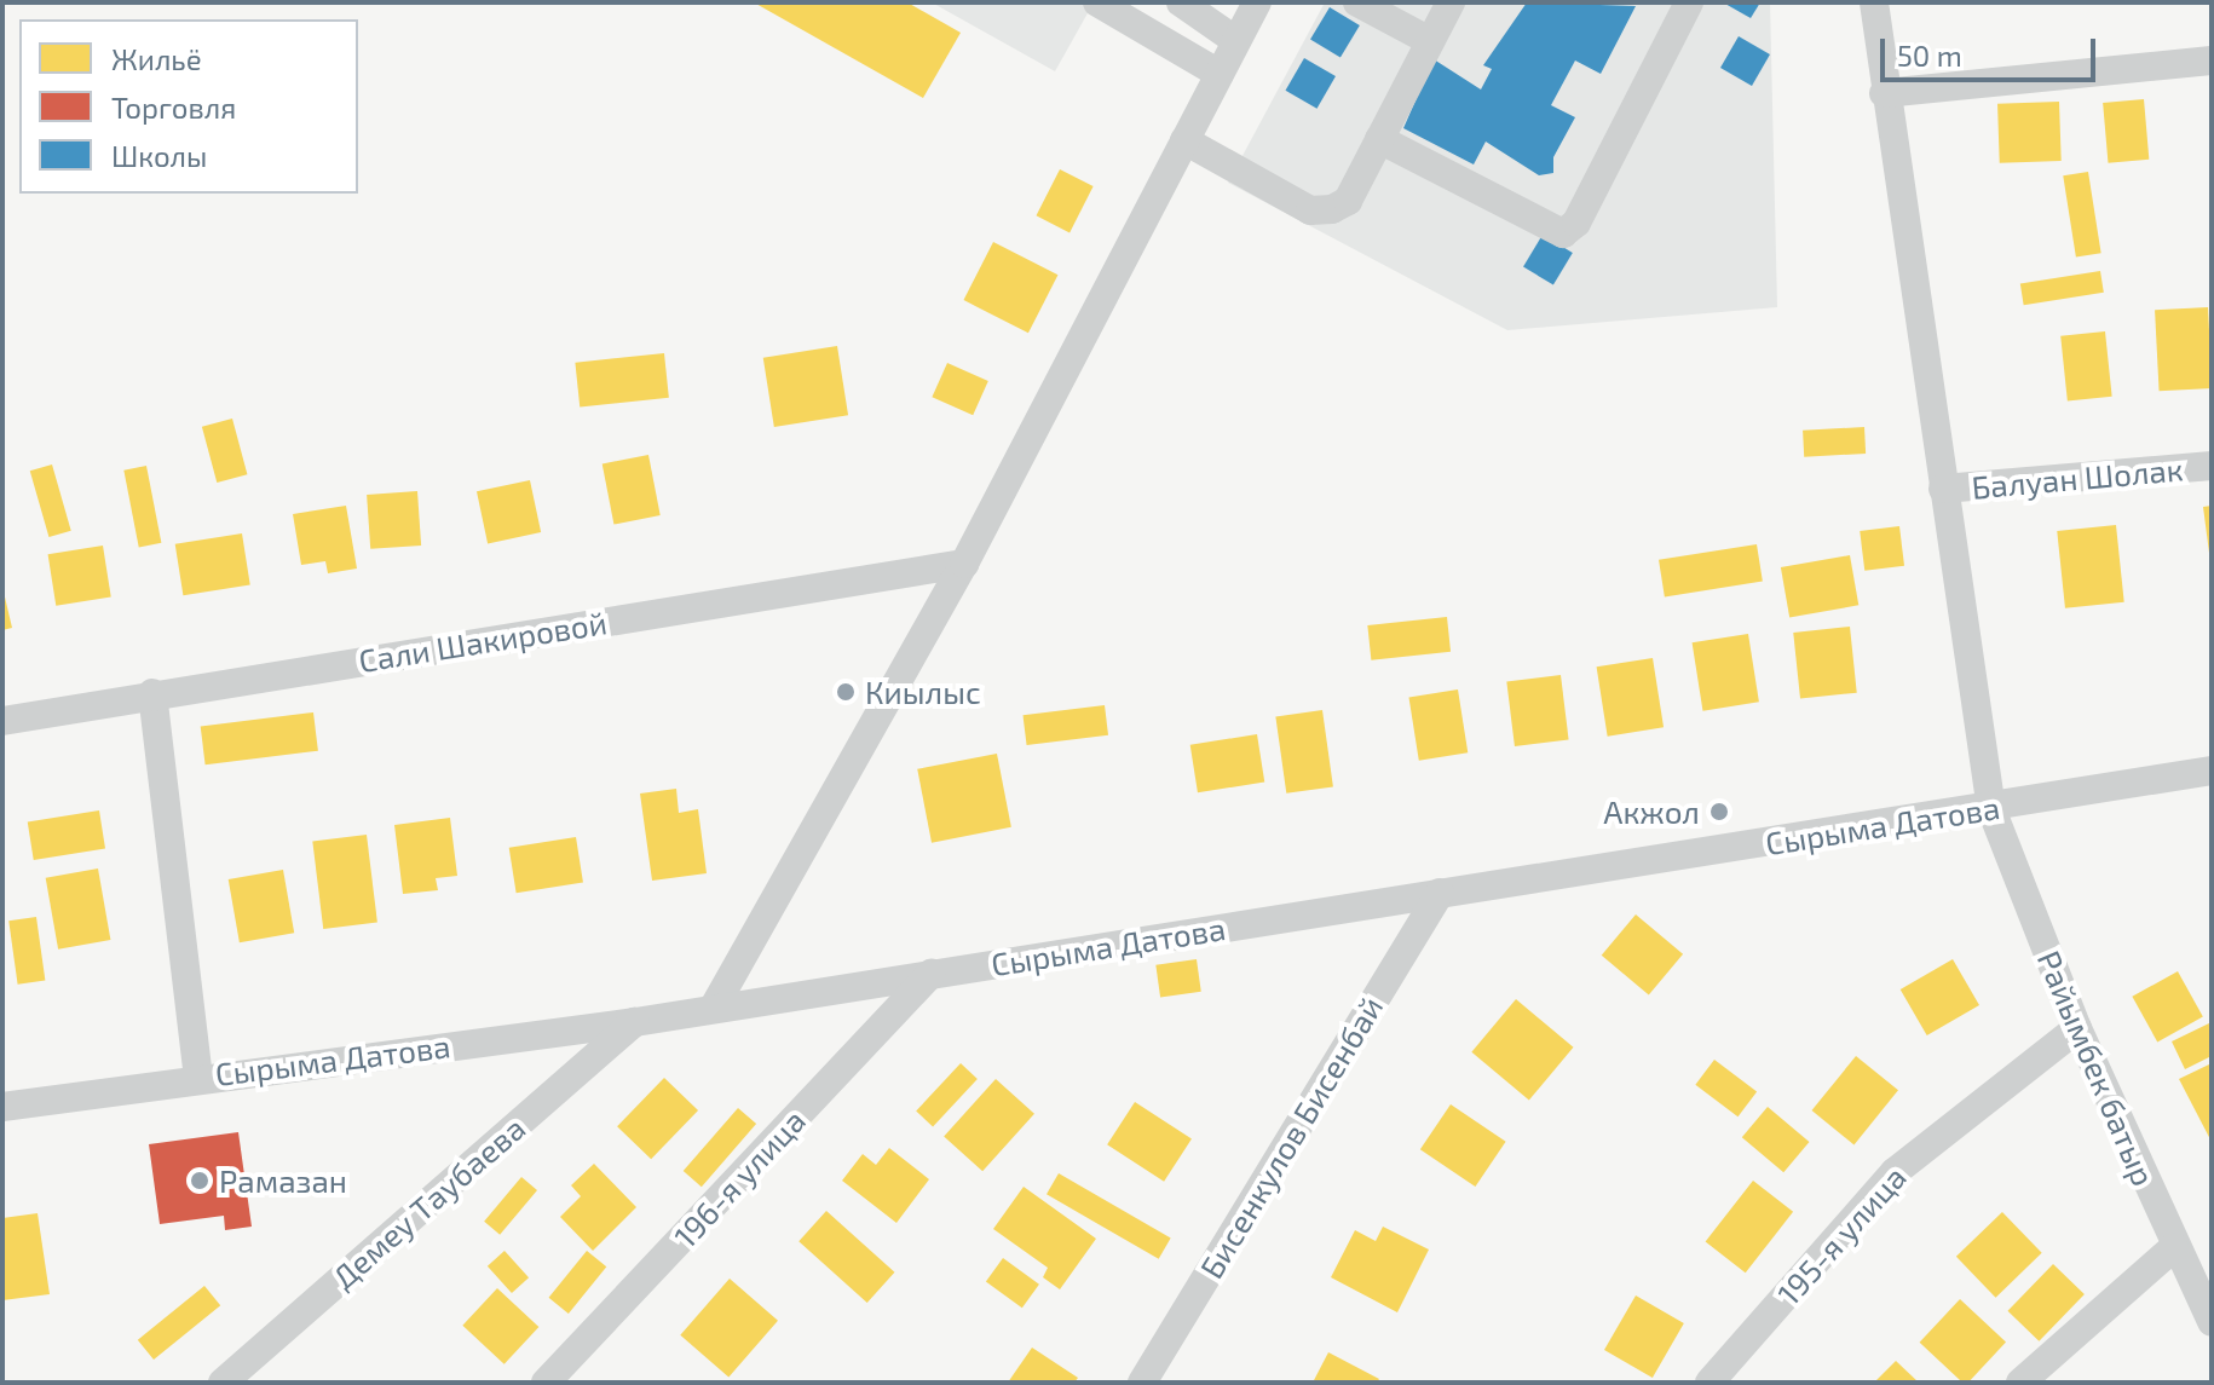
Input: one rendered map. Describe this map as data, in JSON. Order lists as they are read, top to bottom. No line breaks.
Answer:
{"streets":{"street":["Балуан Шолак","Сали Шакировой","Сырыма Датова","Райымбек батыр","Бисенкулов Бисенбай","196-я улица","Демеу Таубаева","195-я улица"]},"crossings":[["Балуан Шолак","Райымбек батыр"],["Сырыма Датова","Райымбек батыр"],["Сырыма Датова","Бисенкулов Бисенбай"],["Сырыма Датова","196-я улица"],["Сырыма Датова","Демеу Таубаева"],["Райымбек батыр","195-я улица"]],"places":["Киылыс","Акжол","Рамазан"],"legend":["Жильё","Торговля","Школы"],"scale_bar":"50 m"}
